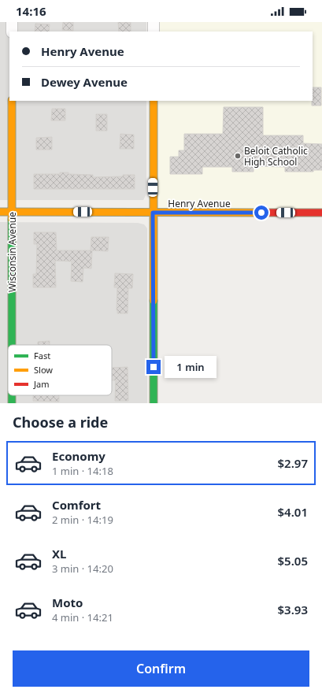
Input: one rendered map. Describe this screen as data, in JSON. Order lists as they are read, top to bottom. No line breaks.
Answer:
{"streets":{"street":["Henry Avenue","Wisconsin Avenue"]},"crossings":[["Henry Avenue","Wisconsin Avenue"]],"places":["Beloit Catholic High School"],"legend":["Fast","Slow","Jam"],"page":{"status":"14:16","banner":["Henry Avenue","Dewey Avenue"],"bubble":"1 min","heading":"Choose a ride","list":[{"name":"Economy","note":"1 min · 14:18","value":"$2.97"},{"name":"Comfort","note":"2 min · 14:19","value":"$4.01"},{"name":"XL","note":"3 min · 14:20","value":"$5.05"},{"name":"Moto","note":"4 min · 14:21","value":"$3.93"}],"buttons":"Confirm"}}
